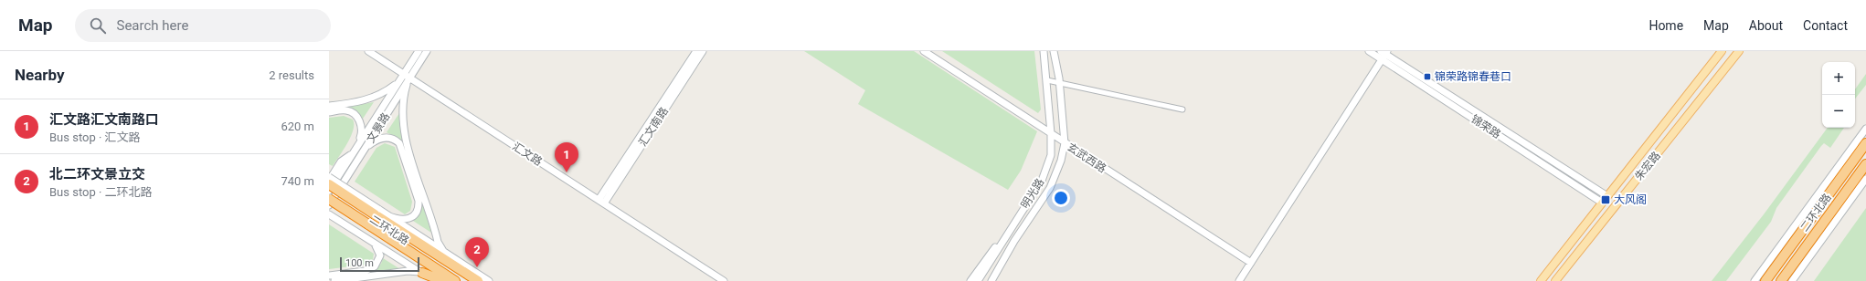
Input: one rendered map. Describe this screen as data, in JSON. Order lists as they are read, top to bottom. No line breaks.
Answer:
{"streets":{"highway":["二环北路"],"main road":["汇文南路","锦荣路","文景路","汇文路","玄武西路","朱宏路","明光路"]},"crossings":[["汇文南路","汇文路"],["锦荣路","朱宏路"],["文景路","汇文路"],["文景路","二环北路"],["玄武西路","明光路"]],"places":{"transit":["锦荣路锦春巷口","大风阁"]},"scale_bar":"100 m","page":{"header":"Map","search":"Search here","nav":["Home","Map","About","Contact"],"heading":["Nearby","2 results"],"map_buttons":["+","−"],"list":[{"mark":"1","name":"汇文路汇文南路口","note":"Bus stop · 汇文路","value":"620 m"},{"mark":"2","name":"北二环文景立交","note":"Bus stop · 二环北路","value":"740 m"}],"pins":["1","2"],"scale":"100 m"}}
